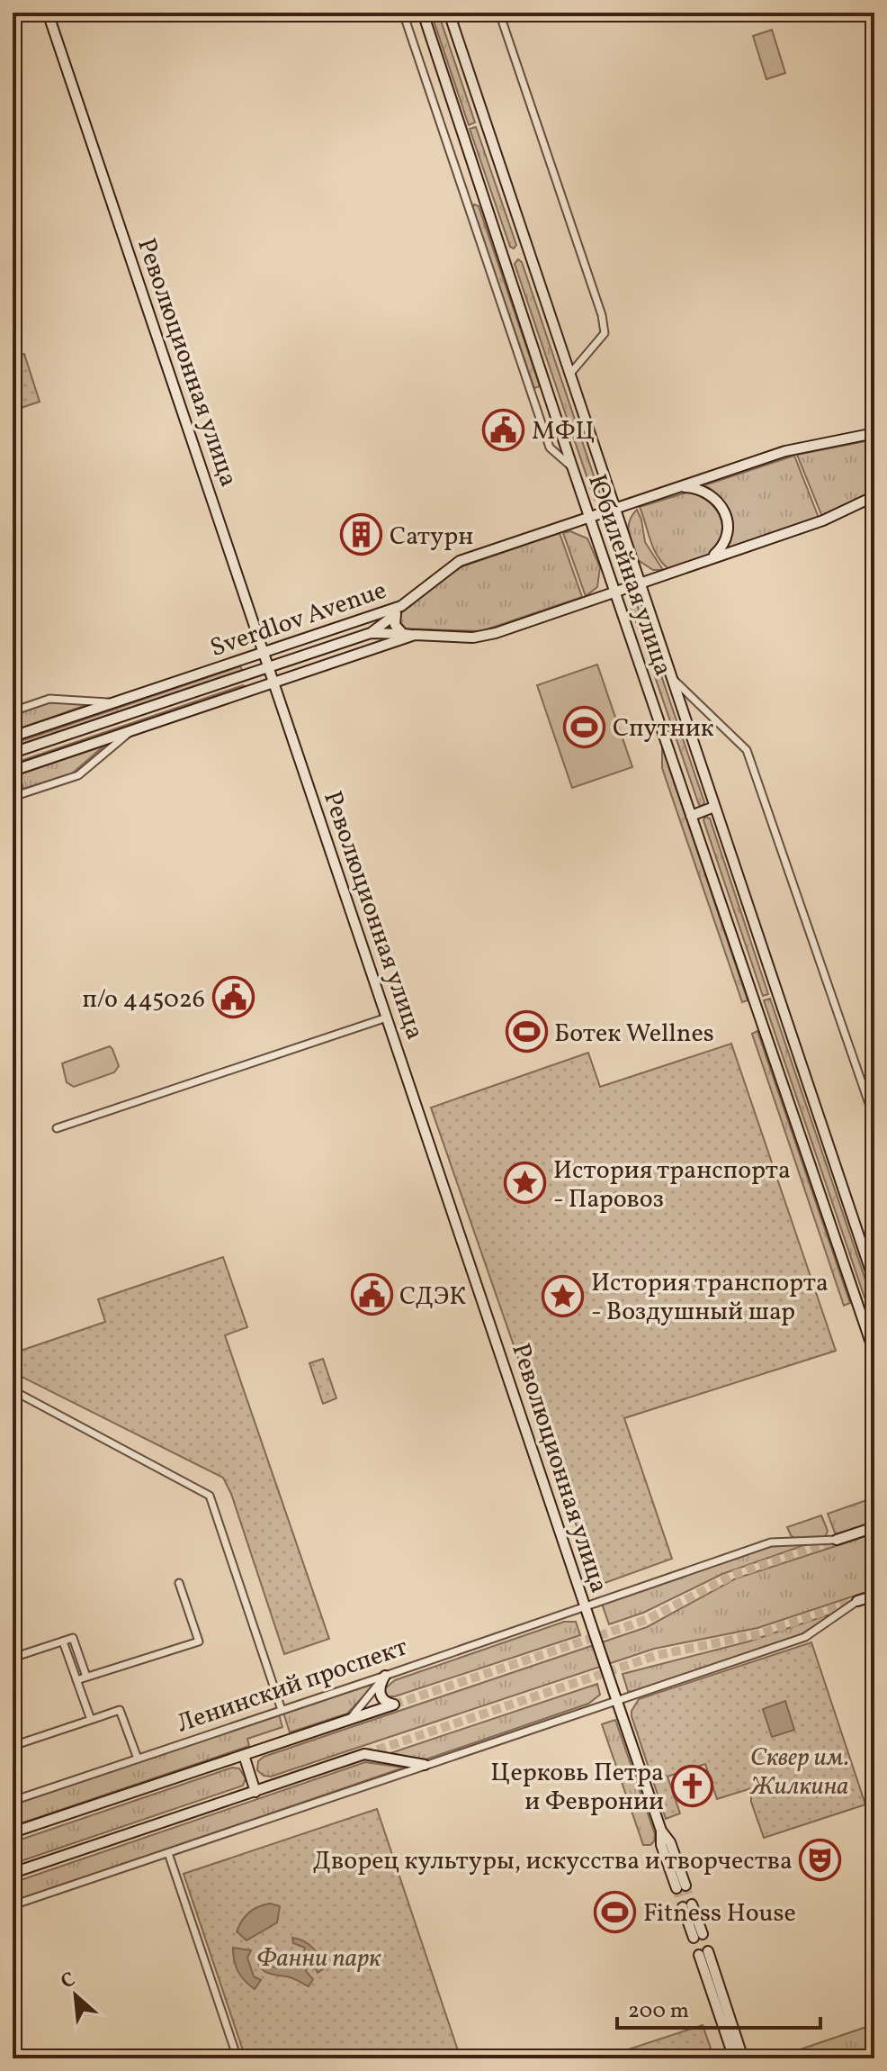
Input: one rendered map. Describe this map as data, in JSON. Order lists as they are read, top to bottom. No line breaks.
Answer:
{"streets":{"main road":["Революционная улица","Юбилейная улица","Sverdlov Avenue","Ленинский проспект"]},"crossings":[["Революционная улица","Sverdlov Avenue"],["Революционная улица","Ленинский проспект"],["Юбилейная улица","Sverdlov Avenue"]],"parks":["Сквер им. Жилкина","Фанни парк"],"places":{"public building":["МФЦ","п/о 445026","СДЭК"],"building":["Сатурн"],"sports":["Спутник","Ботек Wellnes","Fitness House"],"place":["История транспорта - Паровоз","История транспорта - Воздушный шар"],"church":["Церковь Петра и Февронии"],"theatre":["Дворец культуры, искусства и творчества"]},"scale_bar":"200 m","north":"top left"}
